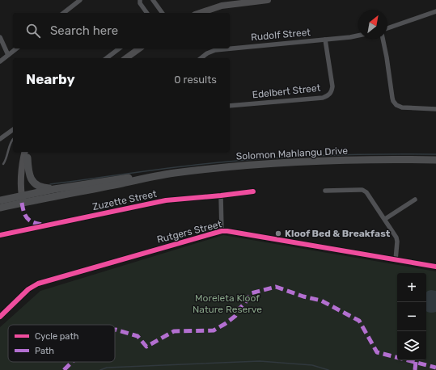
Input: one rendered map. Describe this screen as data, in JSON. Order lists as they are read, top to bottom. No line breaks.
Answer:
{"streets":{"main road":["Solomon Mahlangu Drive"],"street":["Rudolf Street","Edelbert Street","Zuzette Street","Rutgers Street"]},"crossings":[["Rudolf Street","Edelbert Street"]],"parks":["Moreleta Kloof Nature Reserve"],"places":["Kloof Bed & Breakfast"],"legend":["Cycle path","Path"],"north":"top right","page":{"search":"Search here","heading":["Nearby","0 results"],"map_buttons":["+","−"]}}
